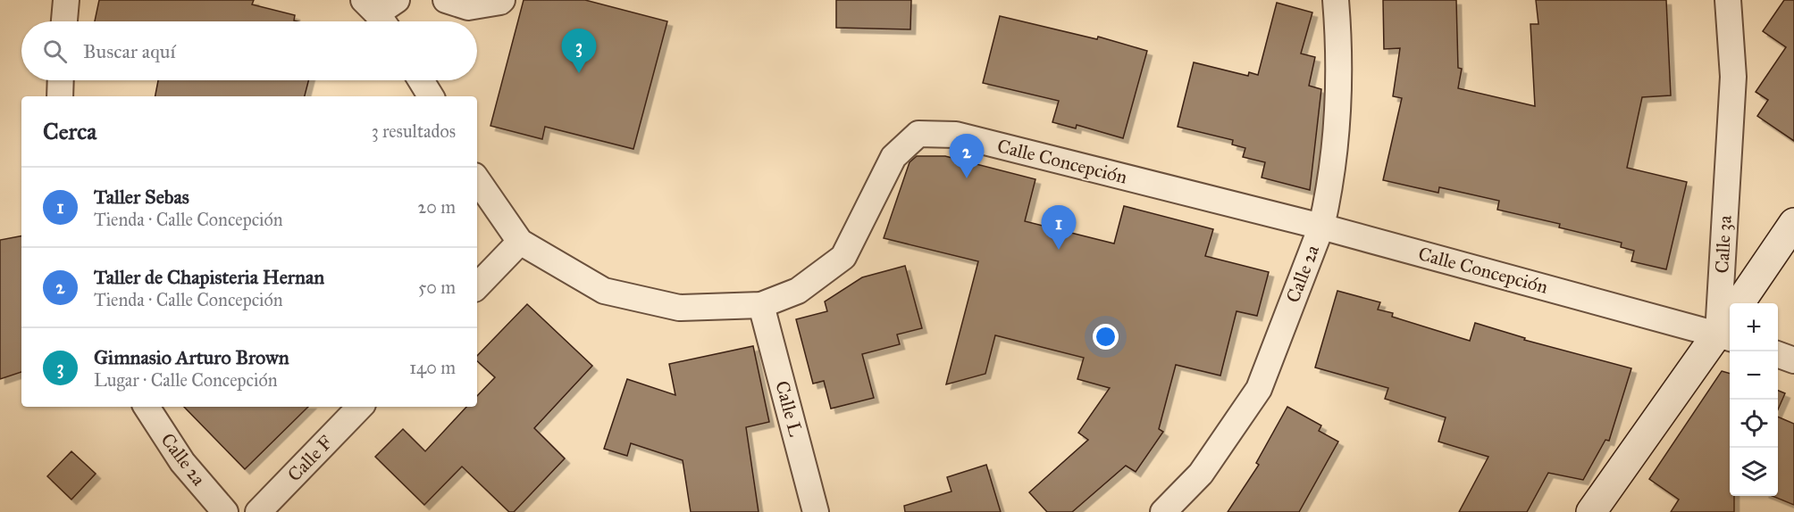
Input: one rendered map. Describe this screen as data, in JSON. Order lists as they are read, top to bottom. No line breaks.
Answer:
{"streets":{"street":["Calle Concepción","Calle 3a","Calle 2a","Calle L","Calle F"]},"crossings":[["Calle Concepción","Calle 3a"],["Calle Concepción","Calle 2a"],["Calle Concepción","Calle L"]],"page":{"search":"Buscar aquí","pins":["3","2","1"],"heading":["Cerca","3 resultados"],"list":[{"mark":"1","name":"Taller Sebas","note":"Tienda · Calle Concepción","value":"20 m"},{"mark":"2","name":"Taller de Chapisteria Hernan","note":"Tienda · Calle Concepción","value":"50 m"},{"mark":"3","name":"Gimnasio Arturo Brown","note":"Lugar · Calle Concepción","value":"140 m"}],"map_buttons":["+","−"]}}
